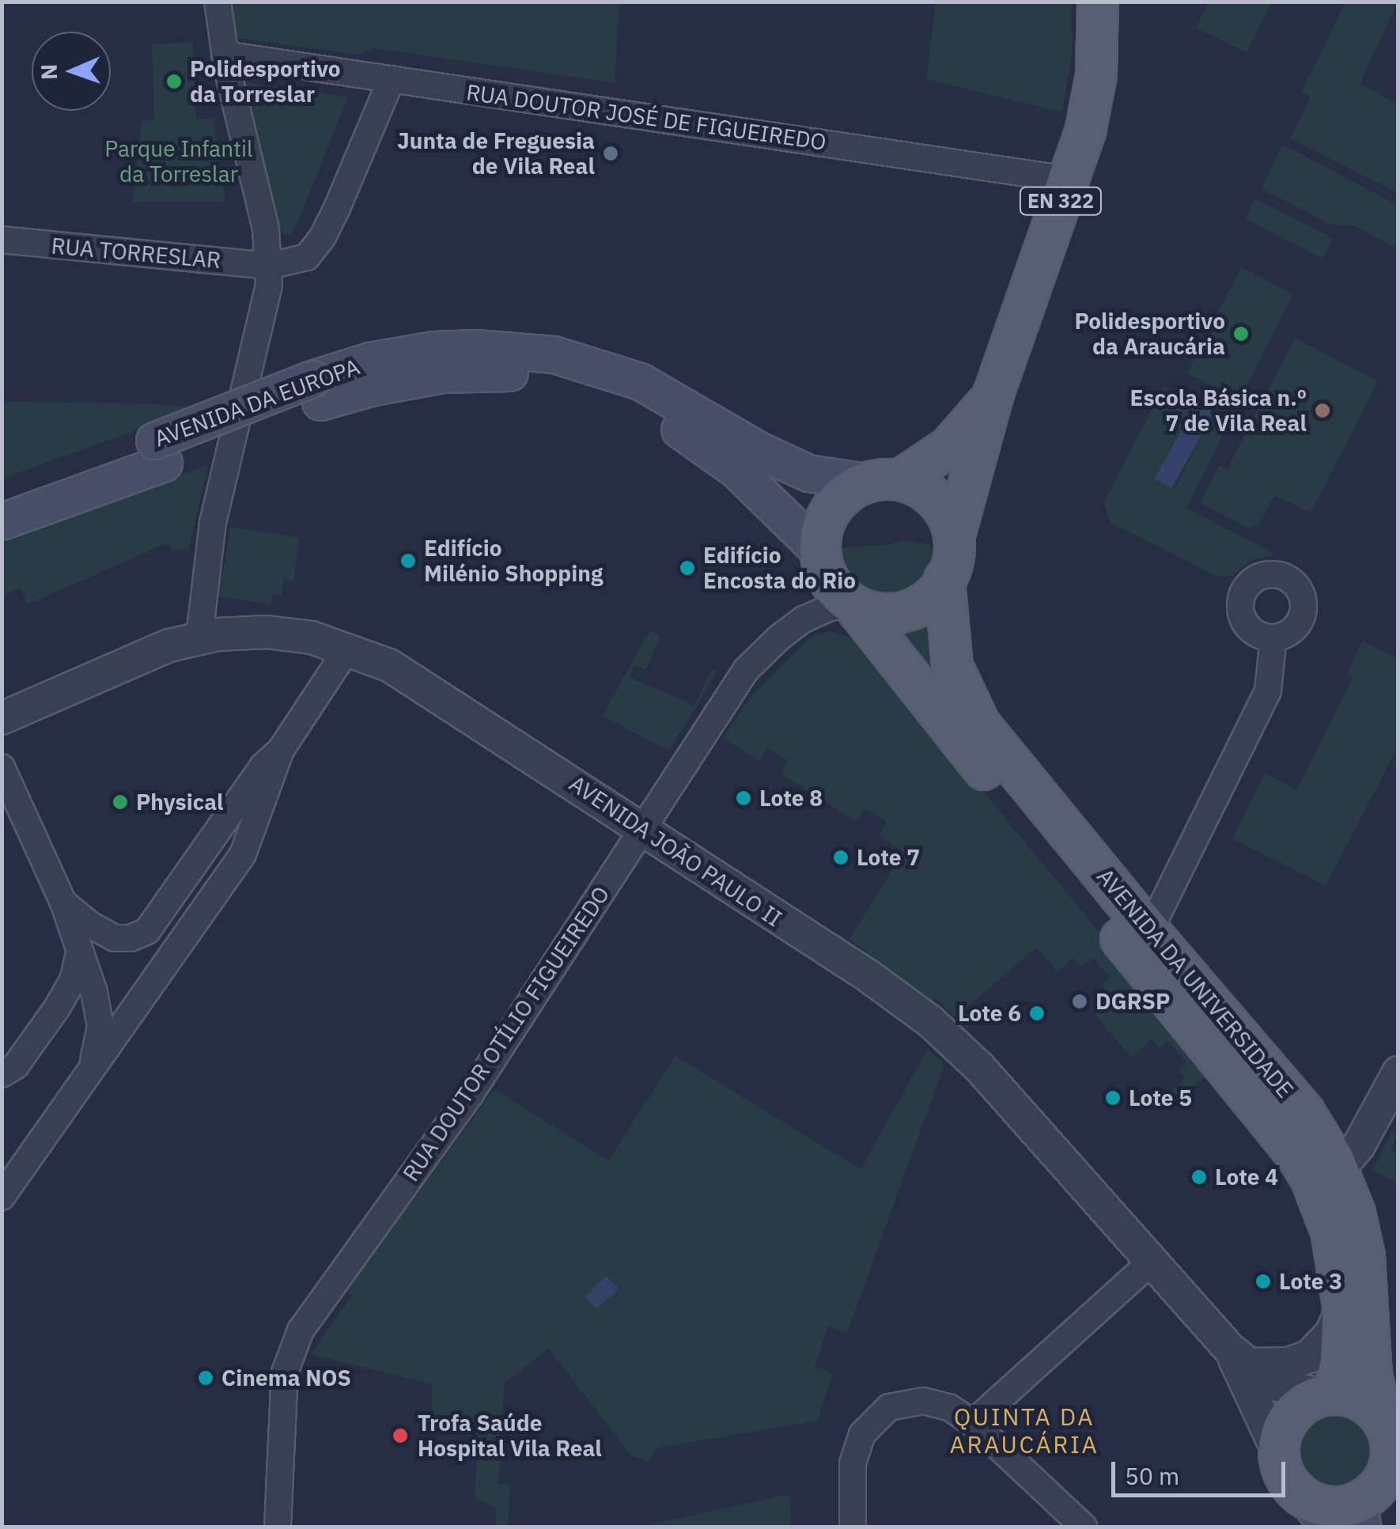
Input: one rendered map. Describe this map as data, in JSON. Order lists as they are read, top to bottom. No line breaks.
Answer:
{"streets":{"main road":["EN 322","AVENIDA DA EUROPA","AVENIDA DA UNIVERSIDADE"],"street":["RUA DOUTOR JOSÉ DE FIGUEIREDO","RUA TORRESLAR","AVENIDA JOÃO PAULO II","RUA DOUTOR OTÍLIO FIGUEIREDO"]},"crossings":[["RUA DOUTOR JOSÉ DE FIGUEIREDO","EN 322"],["EN 322","AVENIDA DA EUROPA"],["EN 322","AVENIDA DA UNIVERSIDADE"],["EN 322","RUA DOUTOR OTÍLIO FIGUEIREDO"],["AVENIDA DA EUROPA","AVENIDA DA UNIVERSIDADE"],["AVENIDA DA EUROPA","RUA DOUTOR OTÍLIO FIGUEIREDO"],["AVENIDA JOÃO PAULO II","RUA DOUTOR OTÍLIO FIGUEIREDO"],["AVENIDA DA UNIVERSIDADE","RUA DOUTOR OTÍLIO FIGUEIREDO"]],"districts":["QUINTA DA ARAUCÁRIA"],"parks":["Parque Infantil da Torreslar"],"places":["Polidesportivo da Torreslar","Junta de Freguesia de Vila Real","Polidesportivo da Araucária","Escola Básica n.º 7 de Vila Real","Edifício Milénio Shopping","Edifício Encosta do Rio","Lote 8","Physical","Lote 7","DGRSP","Lote 6","Lote 5","Lote 4","Lote 3","Cinema NOS","Trofa Saúde Hospital Vila Real"],"scale_bar":"50 m","north":"left"}
